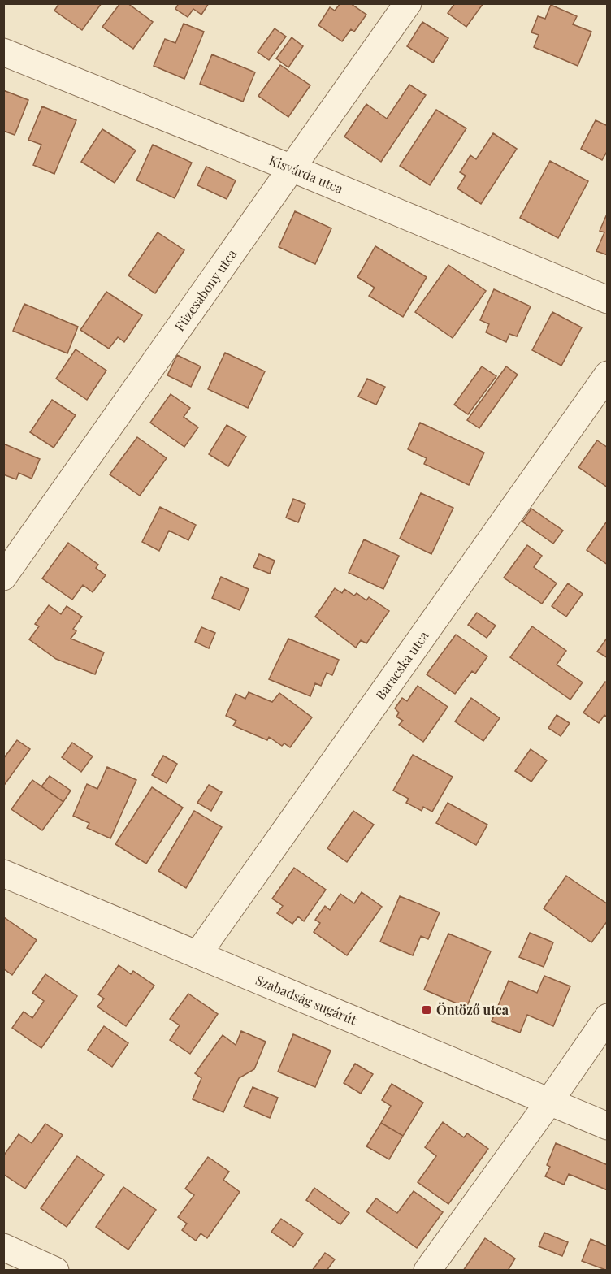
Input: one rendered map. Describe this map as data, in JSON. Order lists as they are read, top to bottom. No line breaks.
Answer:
{"streets":{"street":["Kisvárda utca","Füzesabony utca","Baracska utca","Szabadság sugárút"]},"crossings":[["Kisvárda utca","Füzesabony utca"],["Baracska utca","Szabadság sugárút"]],"places":{"transit":["Öntöző utca"]}}
